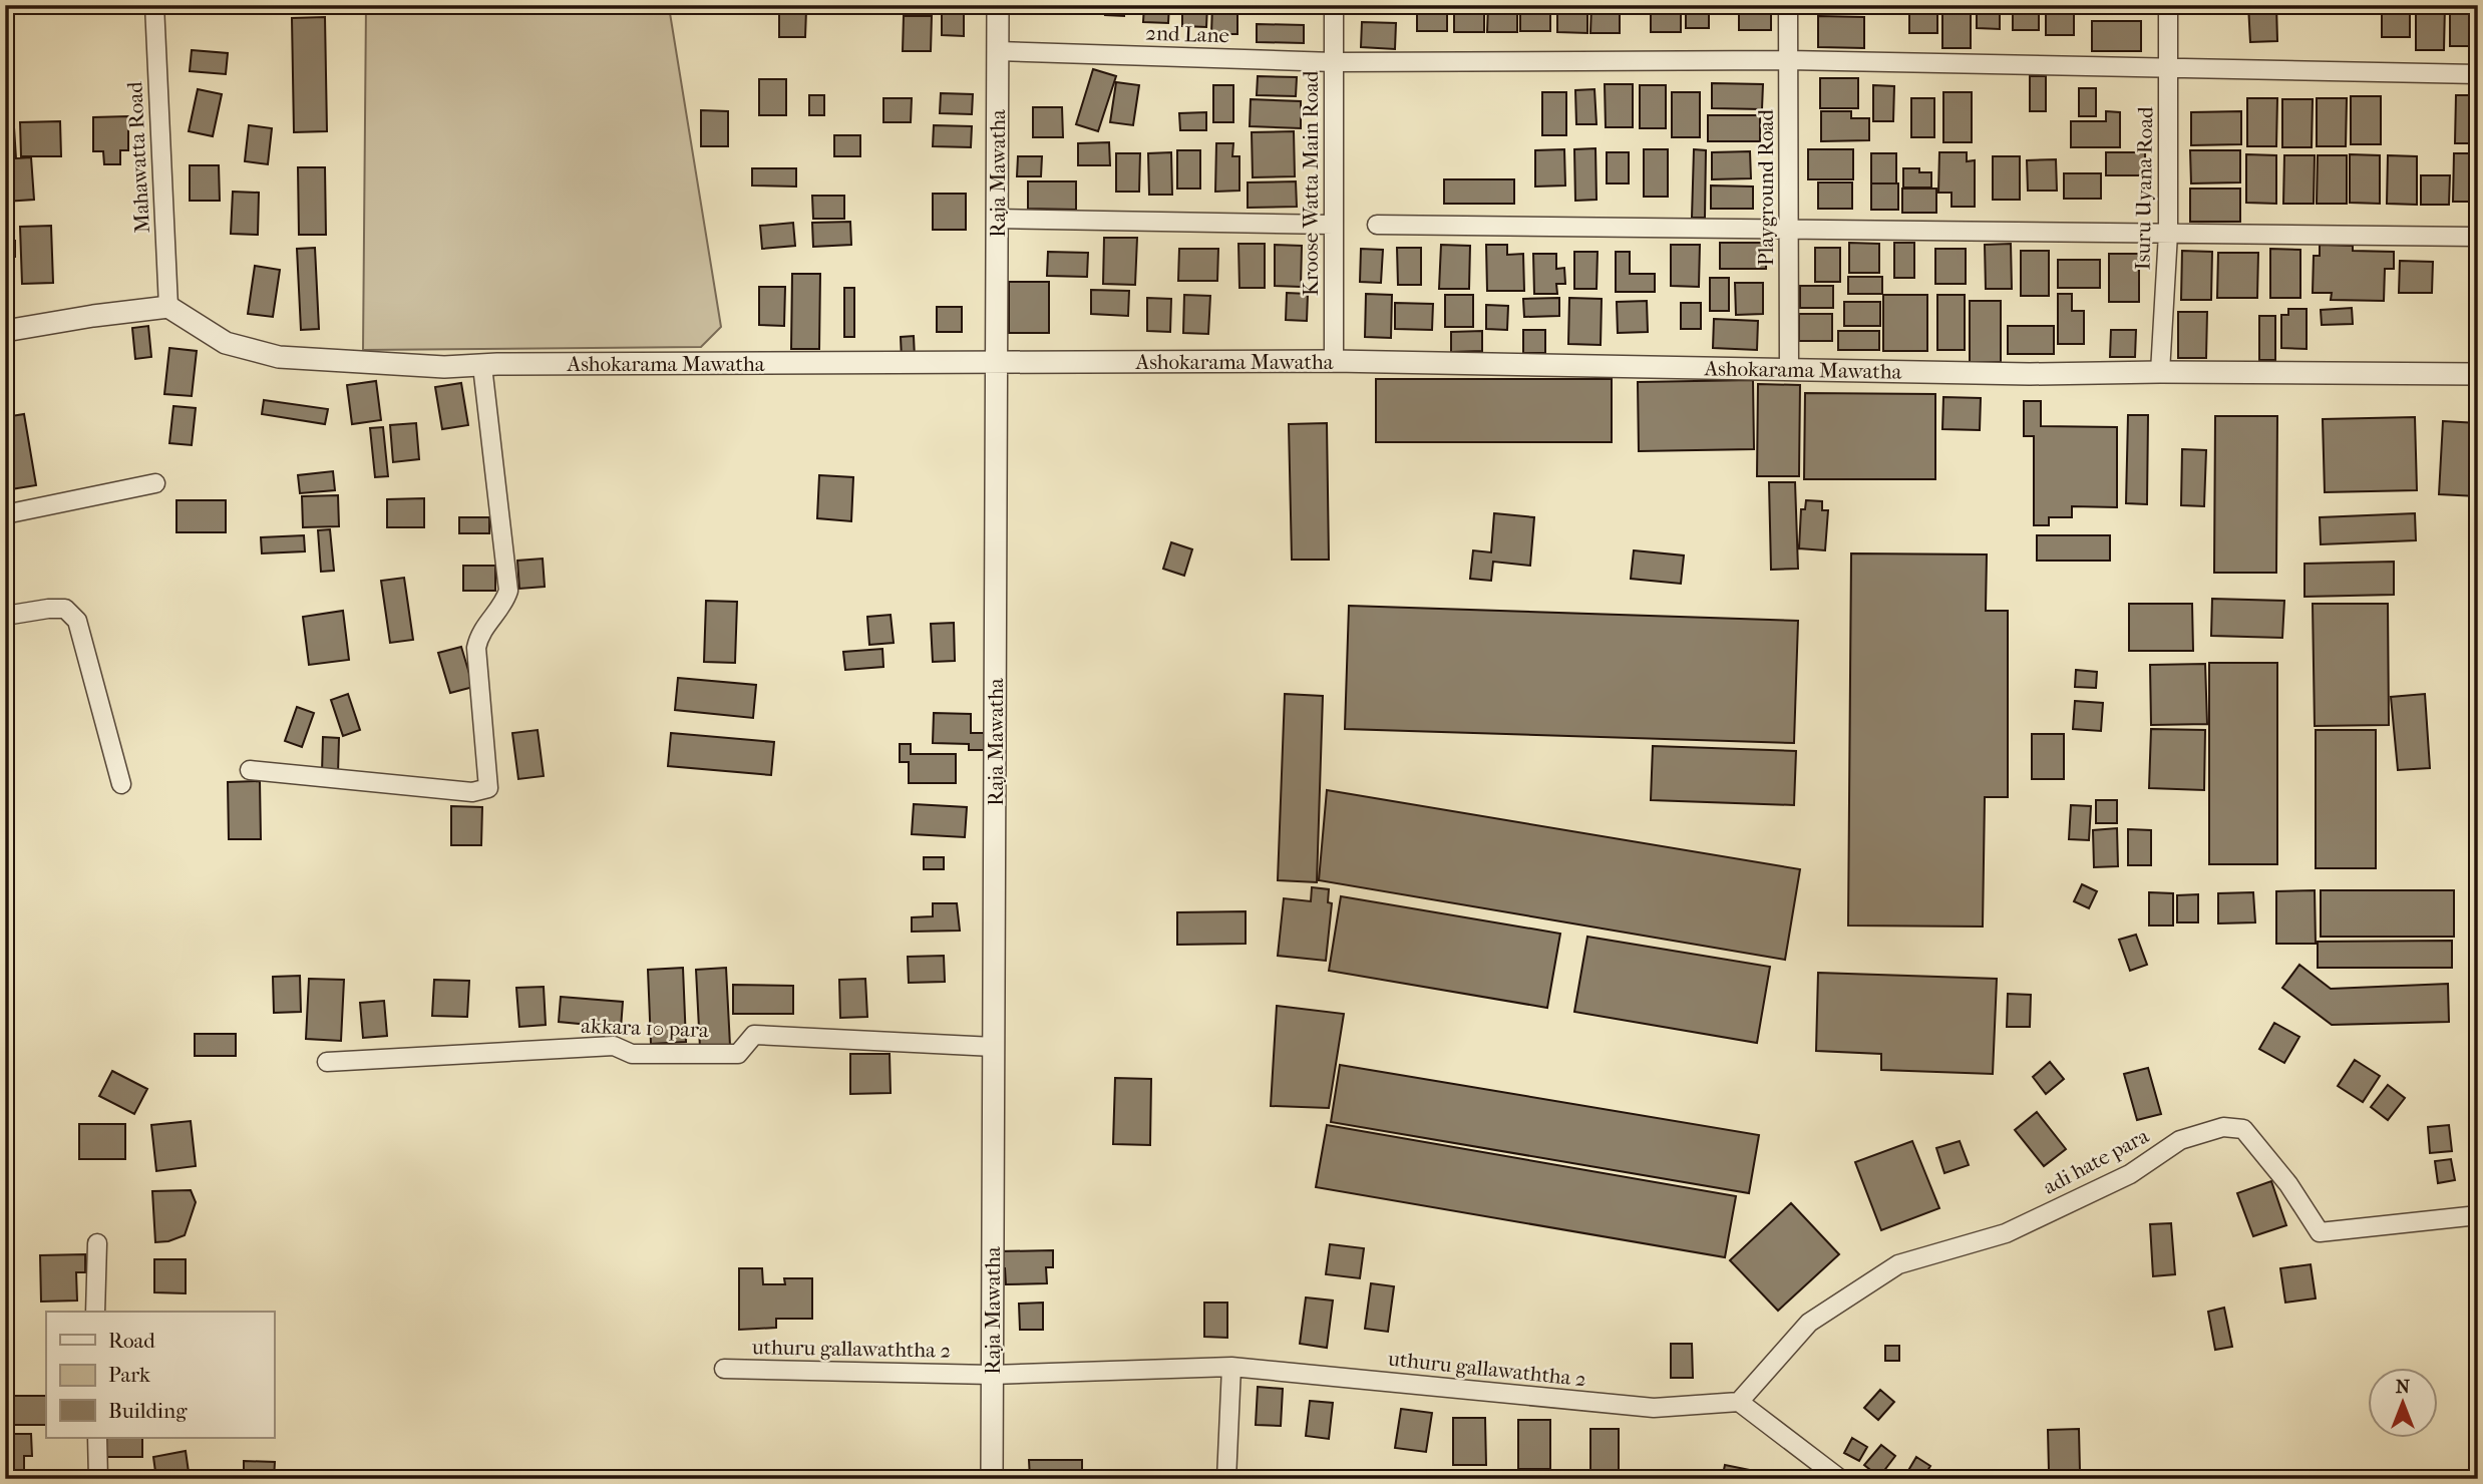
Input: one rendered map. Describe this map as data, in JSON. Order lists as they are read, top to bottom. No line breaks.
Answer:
{"streets":{"street":["2nd Lane","Mahawatta Road","Raja Mawatha","Kroose Watta Main Road","Playground Road","Isuru Uyana Road","Ashokarama Mawatha","akkara 10 para","adi hate para","uthuru gallawaththa 2"]},"crossings":[["2nd Lane","Raja Mawatha"],["2nd Lane","Kroose Watta Main Road"],["2nd Lane","Playground Road"],["2nd Lane","Isuru Uyana Road"],["Mahawatta Road","Ashokarama Mawatha"],["Raja Mawatha","Ashokarama Mawatha"],["Raja Mawatha","akkara 10 para"],["Raja Mawatha","uthuru gallawaththa 2"],["Kroose Watta Main Road","Ashokarama Mawatha"],["Playground Road","Ashokarama Mawatha"],["Isuru Uyana Road","Ashokarama Mawatha"],["adi hate para","uthuru gallawaththa 2"]],"legend":["Road","Park","Building"],"north":"top"}
